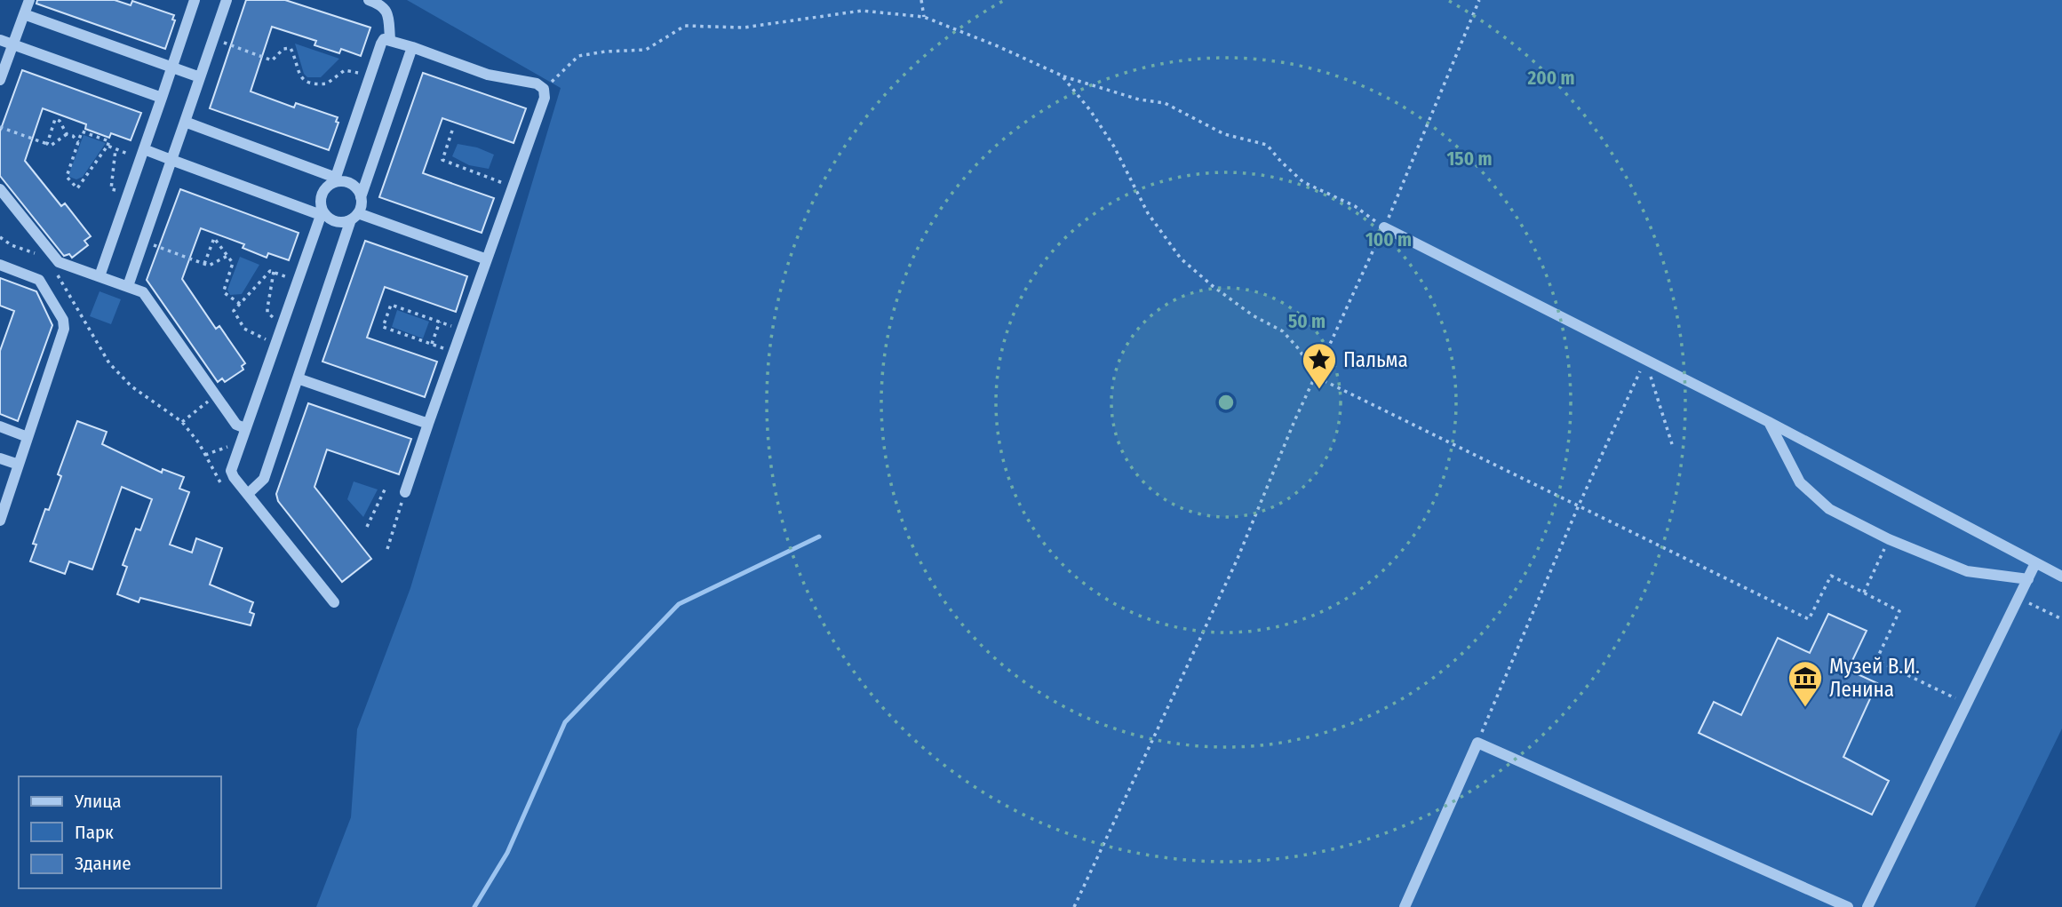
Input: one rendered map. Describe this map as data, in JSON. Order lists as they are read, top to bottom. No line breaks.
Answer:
{"places":{"place":["Пальма"],"museum":["Музей В.И. Ленина"]},"legend":["Улица","Парк","Здание"],"rings":["200 m","150 m","100 m","50 m"]}
